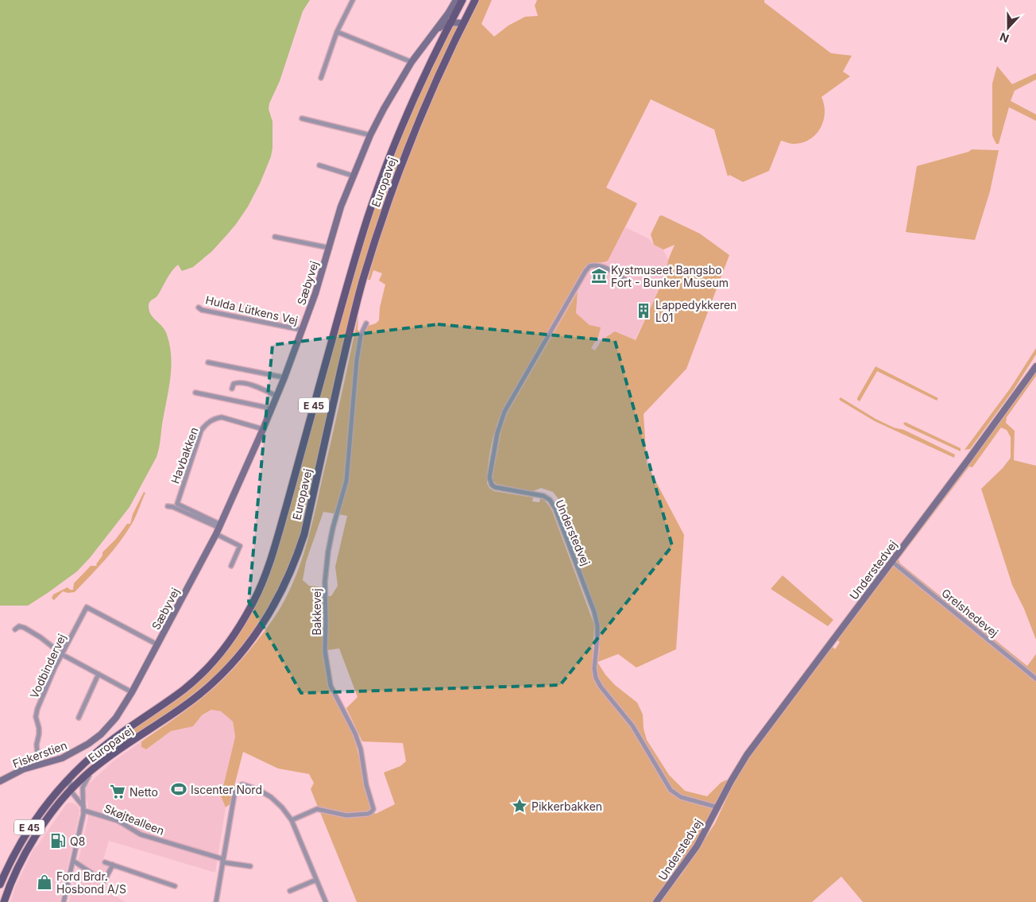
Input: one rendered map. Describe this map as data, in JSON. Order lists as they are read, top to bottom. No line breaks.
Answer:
{"streets":{"main road":["Europavej","E 45"],"street":["Sæbyvej","Hulda Lütkens Vej","Havbakken","Understedvej","Bakkevej","Grelshedevej","Vodbindervej","Fiskerstien","Skøjtealleen"]},"crossings":[["Europavej","Sæbyvej"],["Sæbyvej","Hulda Lütkens Vej"],["Sæbyvej","Havbakken"],["Sæbyvej","Vodbindervej"],["Sæbyvej","Fiskerstien"],["Understedvej","Grelshedevej"]],"places":{"museum":["Kystmuseet Bangsbo Fort - Bunker Museum"],"building":["Lappedykkeren L01"],"sports":["Iscenter Nord"],"supermarket":["Netto"],"place":["Pikkerbakken"],"fuel station":["Q8"],"shop":["Ford Brdr. Hosbond A/S"]},"north":"bottom"}
